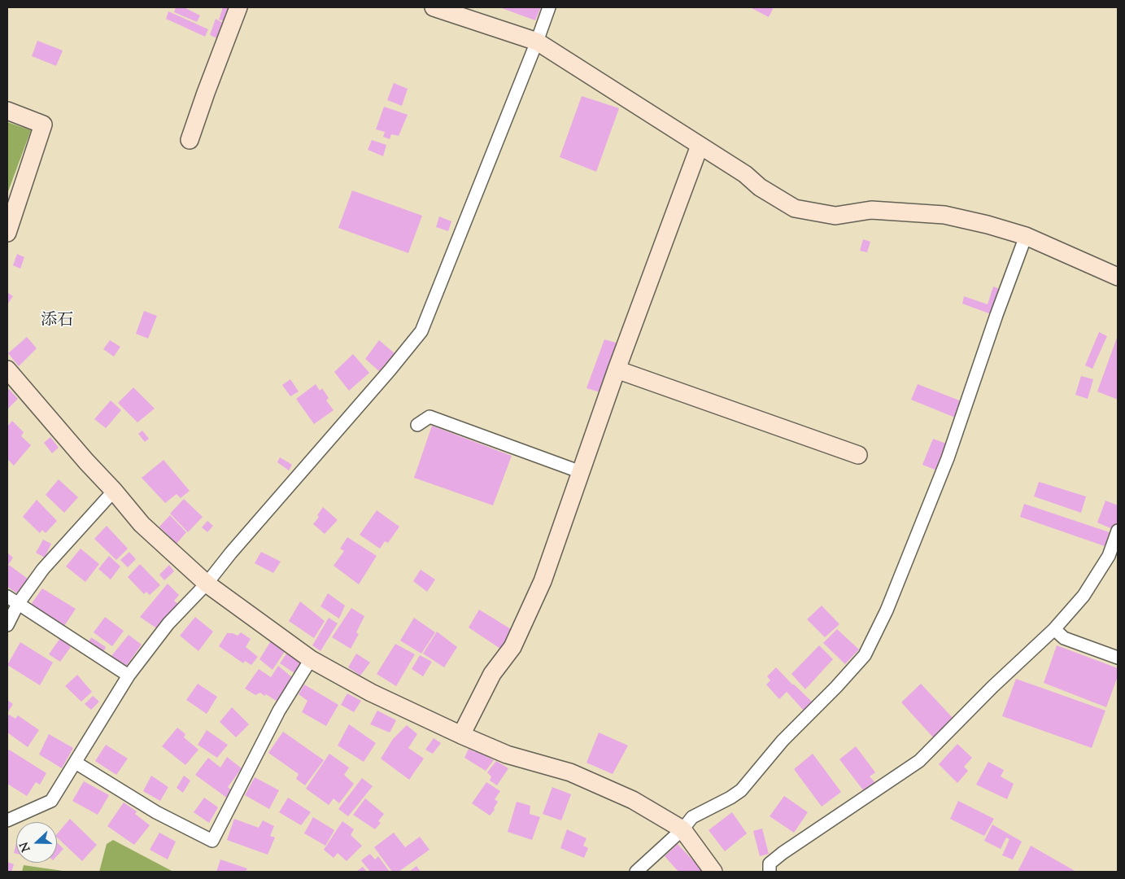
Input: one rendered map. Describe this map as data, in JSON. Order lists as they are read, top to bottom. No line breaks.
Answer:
{"districts":["添石"],"north":"left"}
